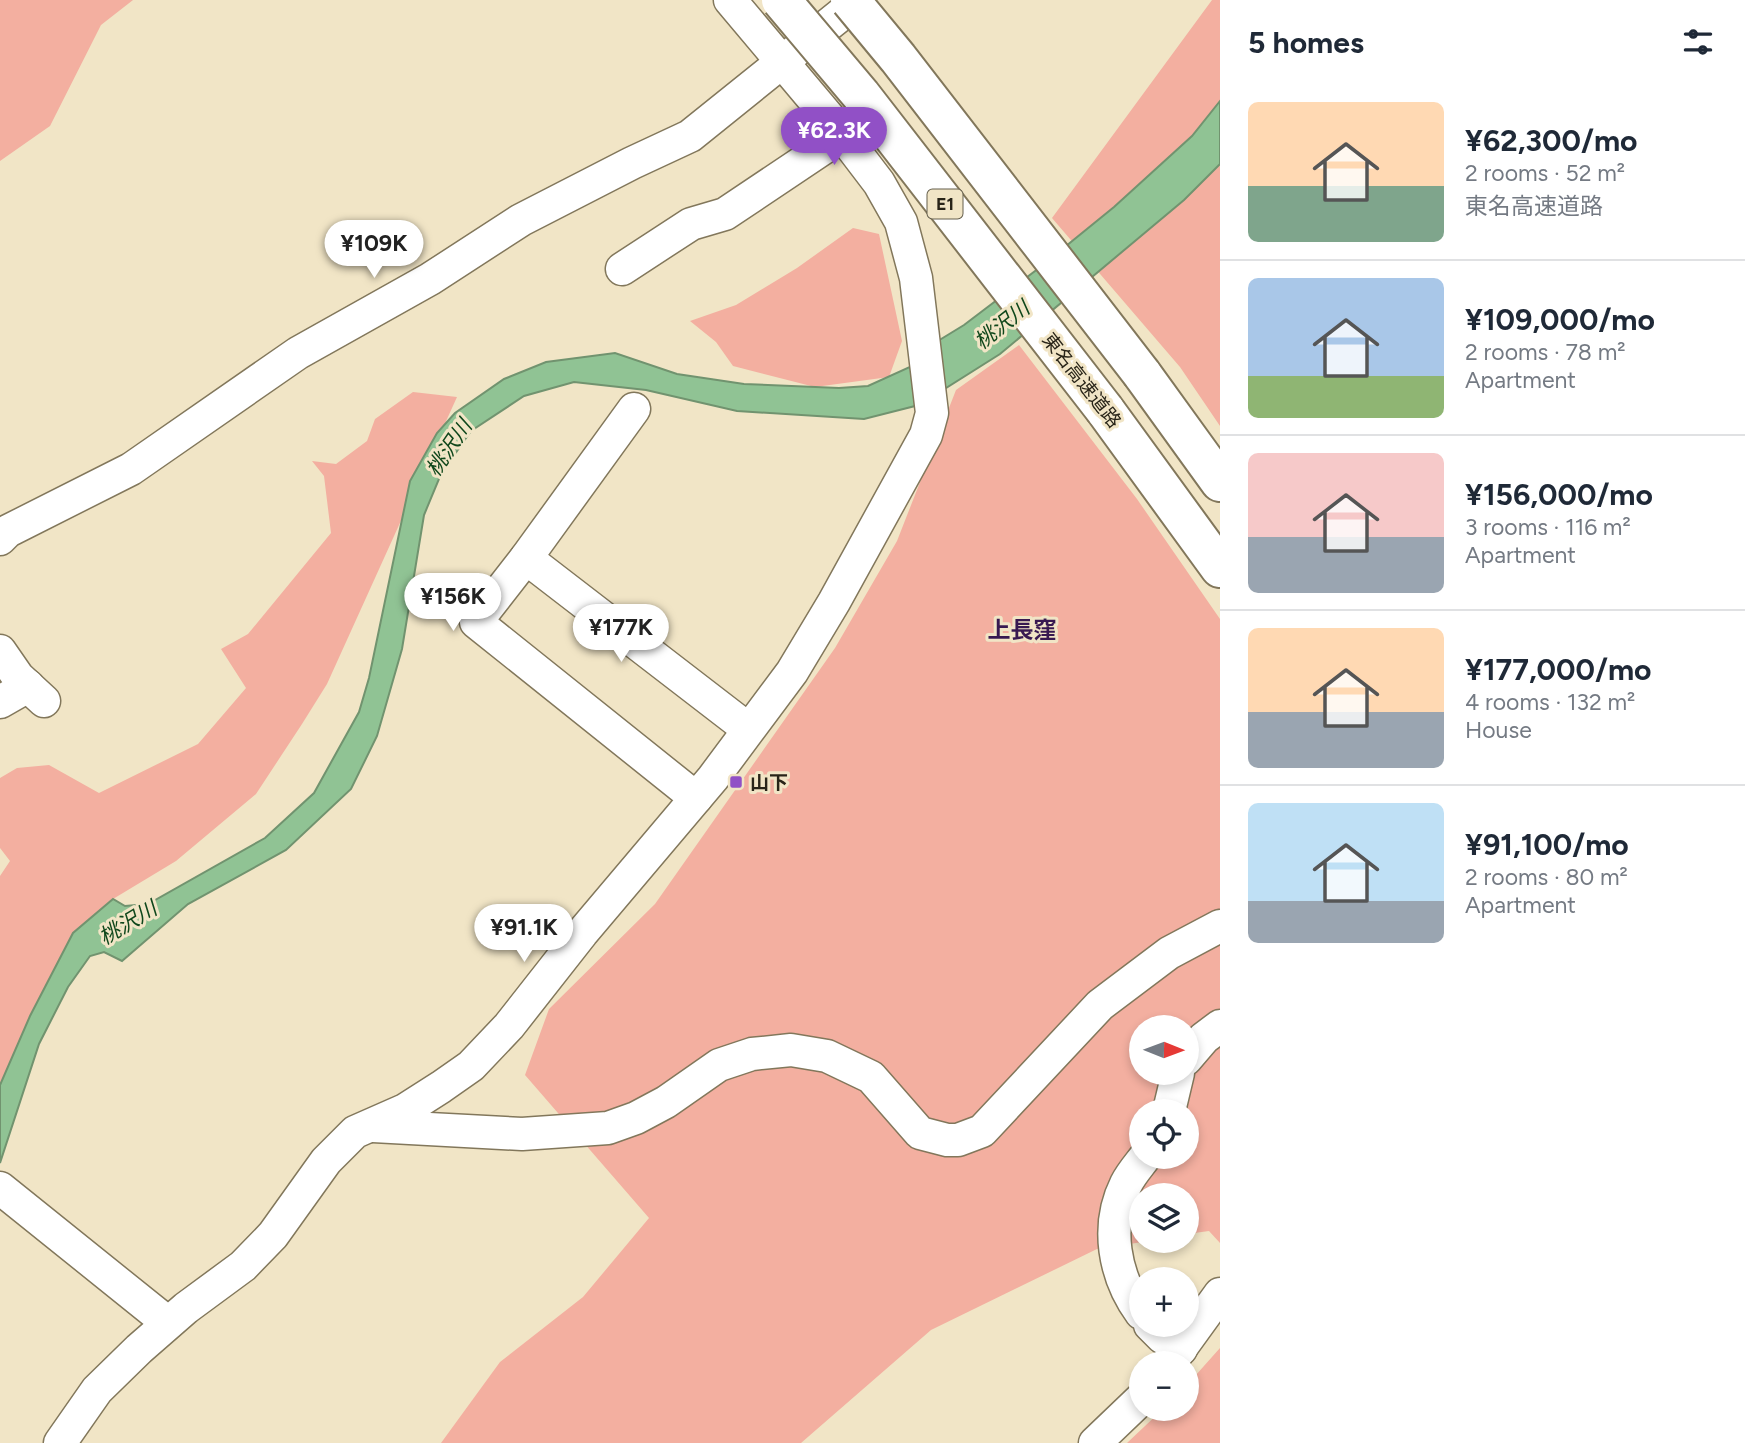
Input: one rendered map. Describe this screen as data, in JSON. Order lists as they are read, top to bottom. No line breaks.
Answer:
{"streets":{"highway":["E1","東名高速道路"]},"districts":["上長窪"],"water":["桃沢川"],"places":{"transit":["山下"]},"north":"right","page":{"heading":"5 homes","list":[{"name":"¥62,300/mo","note":"2 rooms · 52 m² · 東名高速道路"},{"name":"¥109,000/mo","note":"2 rooms · 78 m² · Apartment"},{"name":"¥156,000/mo","note":"3 rooms · 116 m² · Apartment"},{"name":"¥177,000/mo","note":"4 rooms · 132 m² · House"},{"name":"¥91,100/mo","note":"2 rooms · 80 m² · Apartment"}],"price":["¥62.3K","¥109K","¥156K","¥177K","¥91.1K"],"map_buttons":["+","−"]}}
